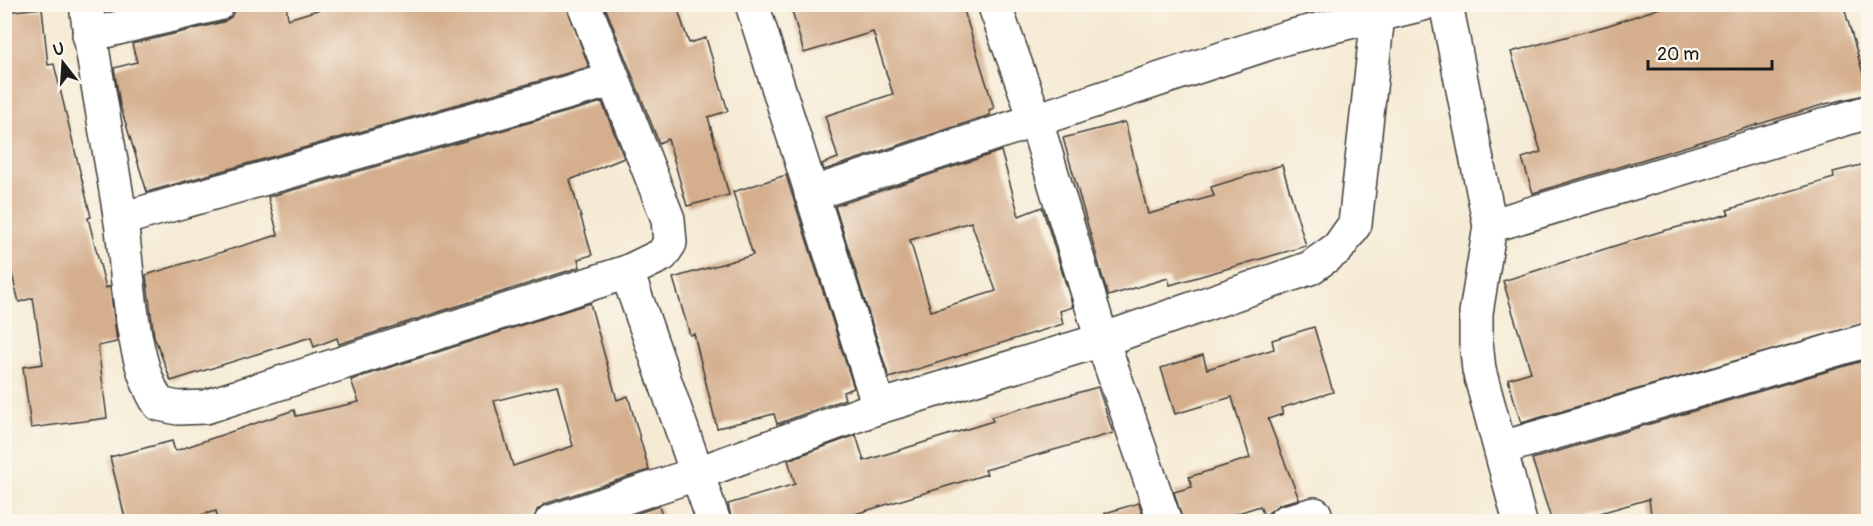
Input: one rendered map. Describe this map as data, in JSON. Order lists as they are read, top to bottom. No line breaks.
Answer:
{"scale_bar":"20 m","north":"top"}
